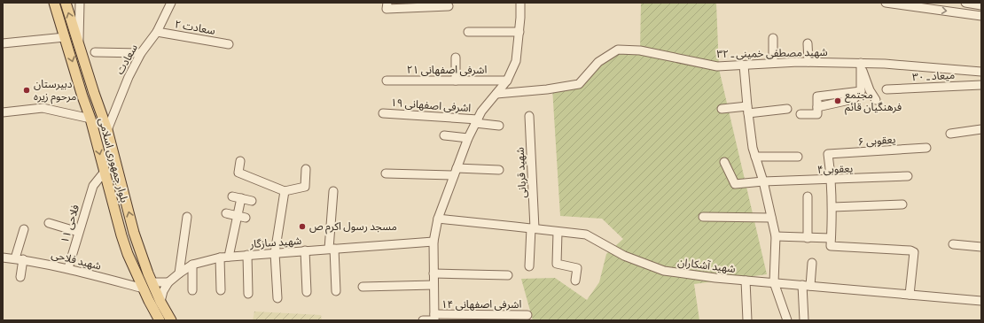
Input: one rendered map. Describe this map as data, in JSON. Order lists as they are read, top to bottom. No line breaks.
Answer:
{"streets":{"main road":["بلوار جمهوری اسلامی"],"street":["سعادت ۲","شهید مصطفی خمینی ـ ۳۲","سعادت","اشرفی اصفهانی ۲۱","میعاد ـ ۳۰","اشرفی اصفهانی ۱۹","یعقوبی ۶","یعقوبی۴","شهید قربانی","فلاحی ۱۱","شهید سازگار","شهید فلاحی","شهید آشکاران","اشرفی اصفهانی ۱۴"]},"crossings":[["سعادت ۲","سعادت"],["سعادت","بلوار جمهوری اسلامی"],["یعقوبی ۶","یعقوبی۴"],["بلوار جمهوری اسلامی","فلاحی ۱۱"],["بلوار جمهوری اسلامی","شهید سازگار"],["بلوار جمهوری اسلامی","شهید فلاحی"],["شهید قربانی","شهید آشکاران"],["فلاحی ۱۱","شهید فلاحی"]],"places":["دبیرستان مرحوم زیره","مجتمع فرهنگیان قائم","مسجد رسول اکرم ص"]}
